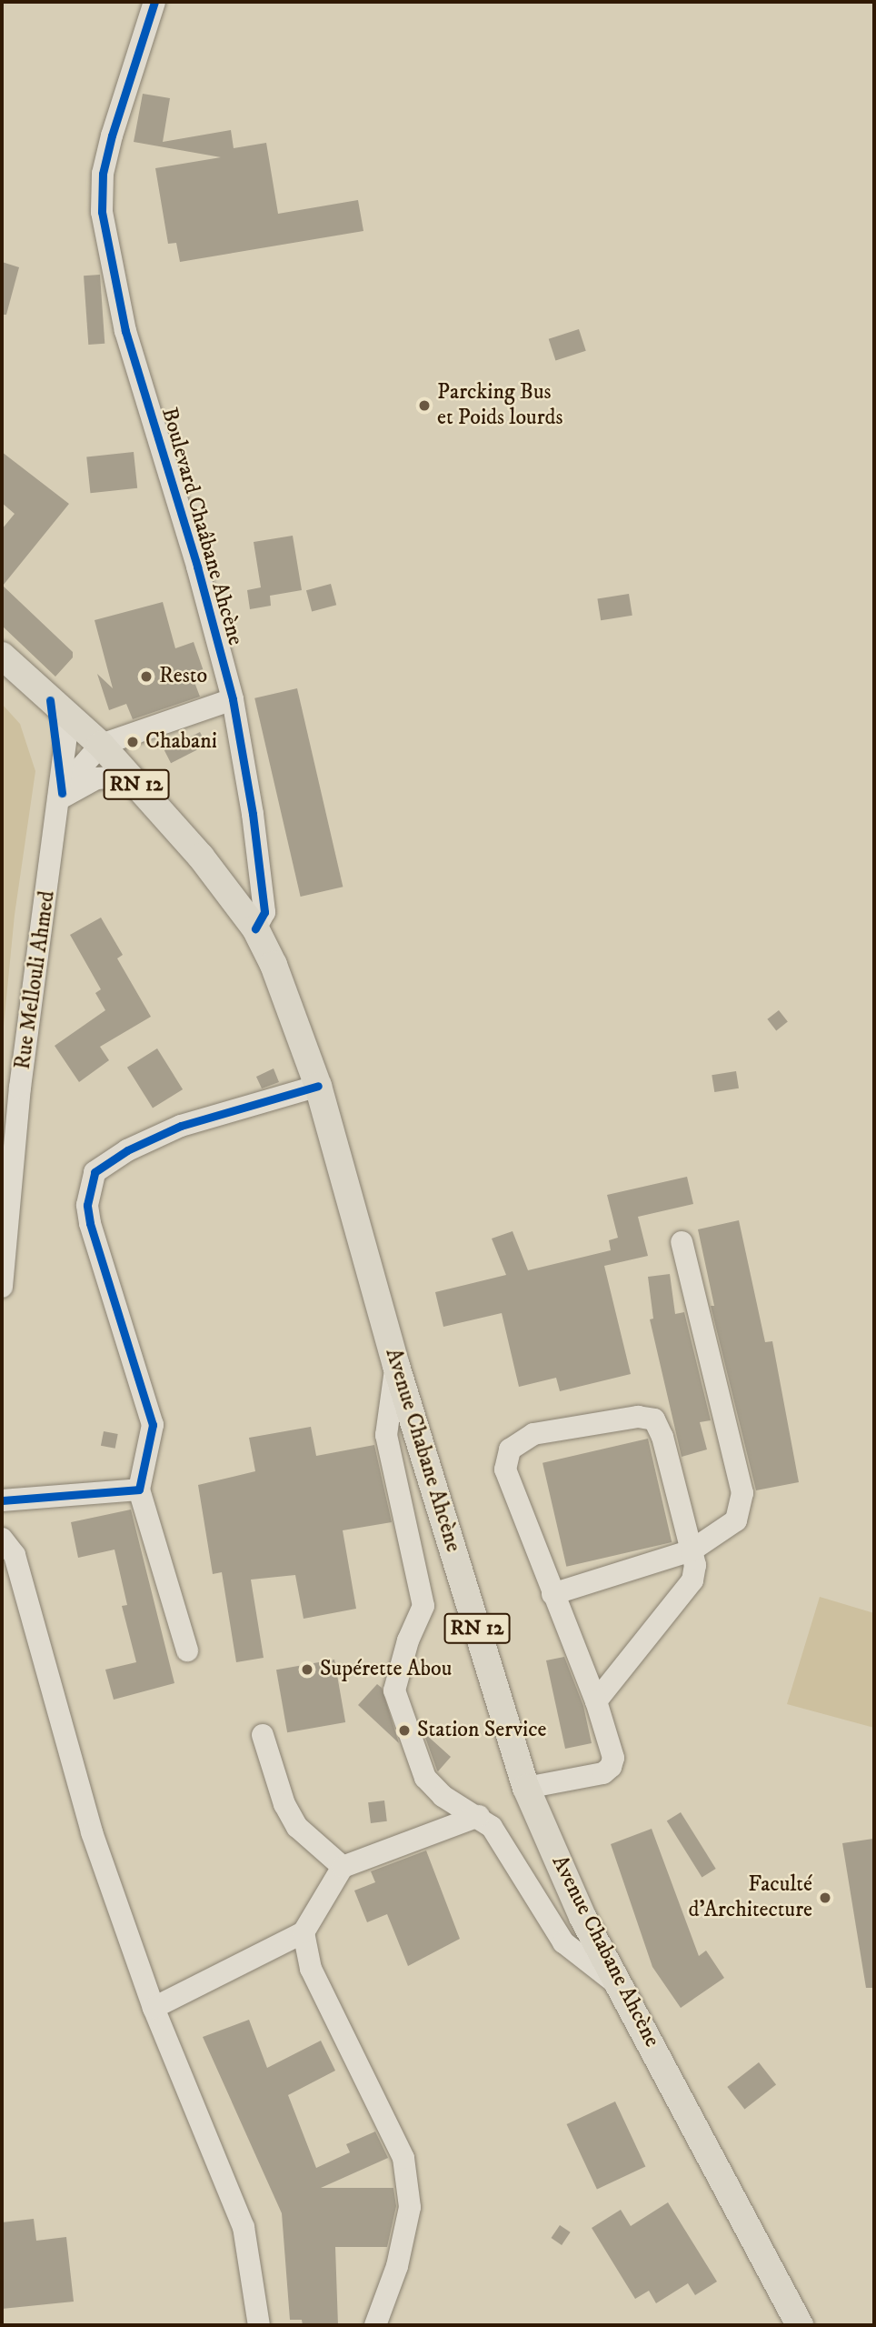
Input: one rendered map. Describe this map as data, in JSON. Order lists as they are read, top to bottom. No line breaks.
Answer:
{"streets":{"main road":["RN 12","Avenue Chabane Ahcène"],"street":["Boulevard Chaâbane Ahcène","Rue Mellouli Ahmed"]},"crossings":[["Boulevard Chaâbane Ahcène","Avenue Chabane Ahcène"],["RN 12","Avenue Chabane Ahcène"],["Rue Mellouli Ahmed","Avenue Chabane Ahcène"]],"places":["Parcking Bus et Poids lourds","Resto","Chabani","Supérette Abou","Station Service","Faculté d'Architecture"]}
